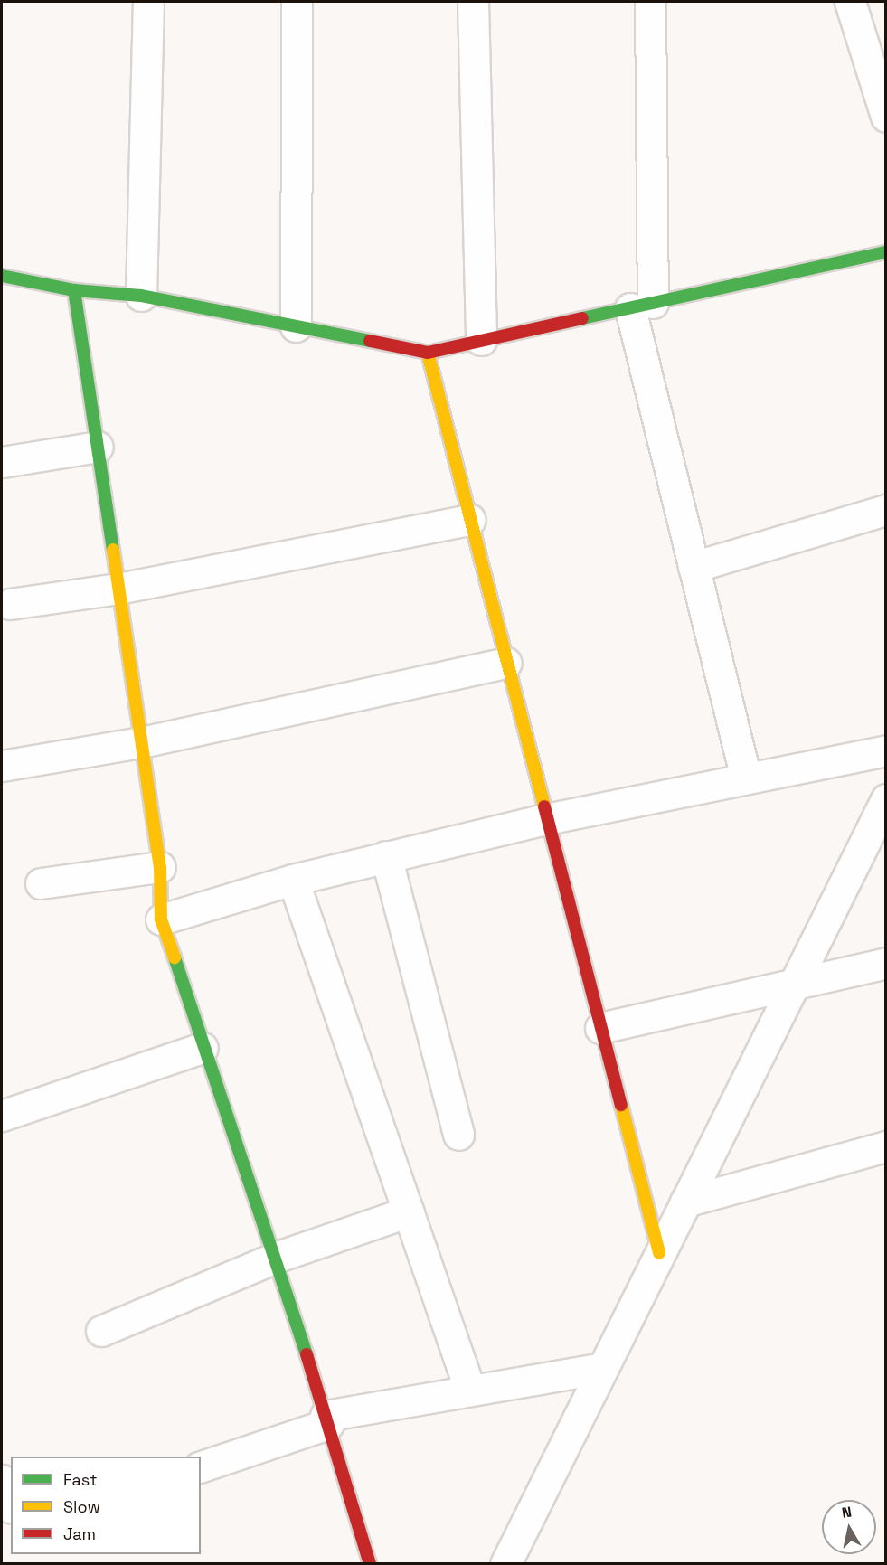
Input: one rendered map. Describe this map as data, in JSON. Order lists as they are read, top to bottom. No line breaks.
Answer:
{"legend":["Fast","Slow","Jam"],"north":"top"}
